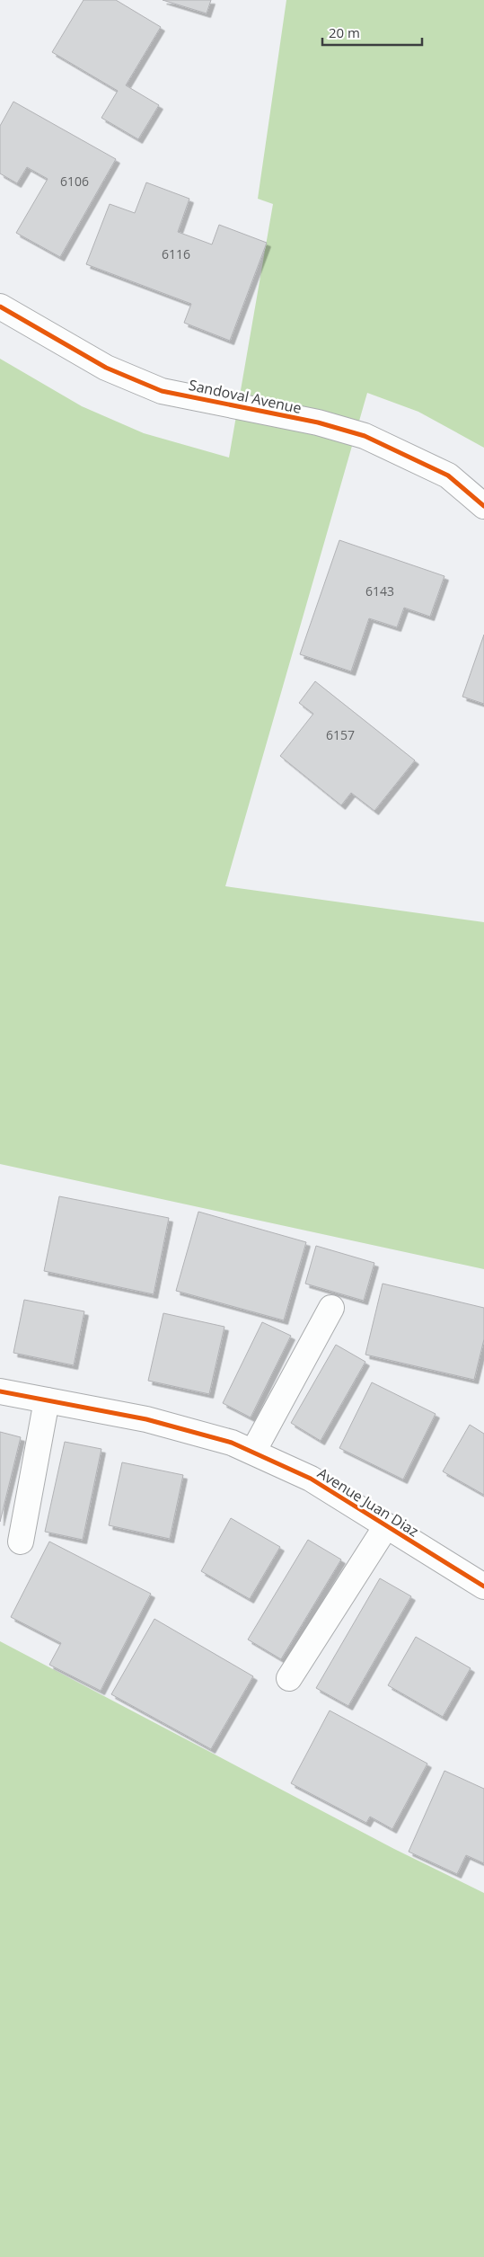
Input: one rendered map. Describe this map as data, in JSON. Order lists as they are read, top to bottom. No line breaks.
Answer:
{"streets":{"street":["Sandoval Avenue","Avenue Juan Diaz"]},"house_numbers":["6106","6116","6143","6157"],"scale_bar":"20 m"}
